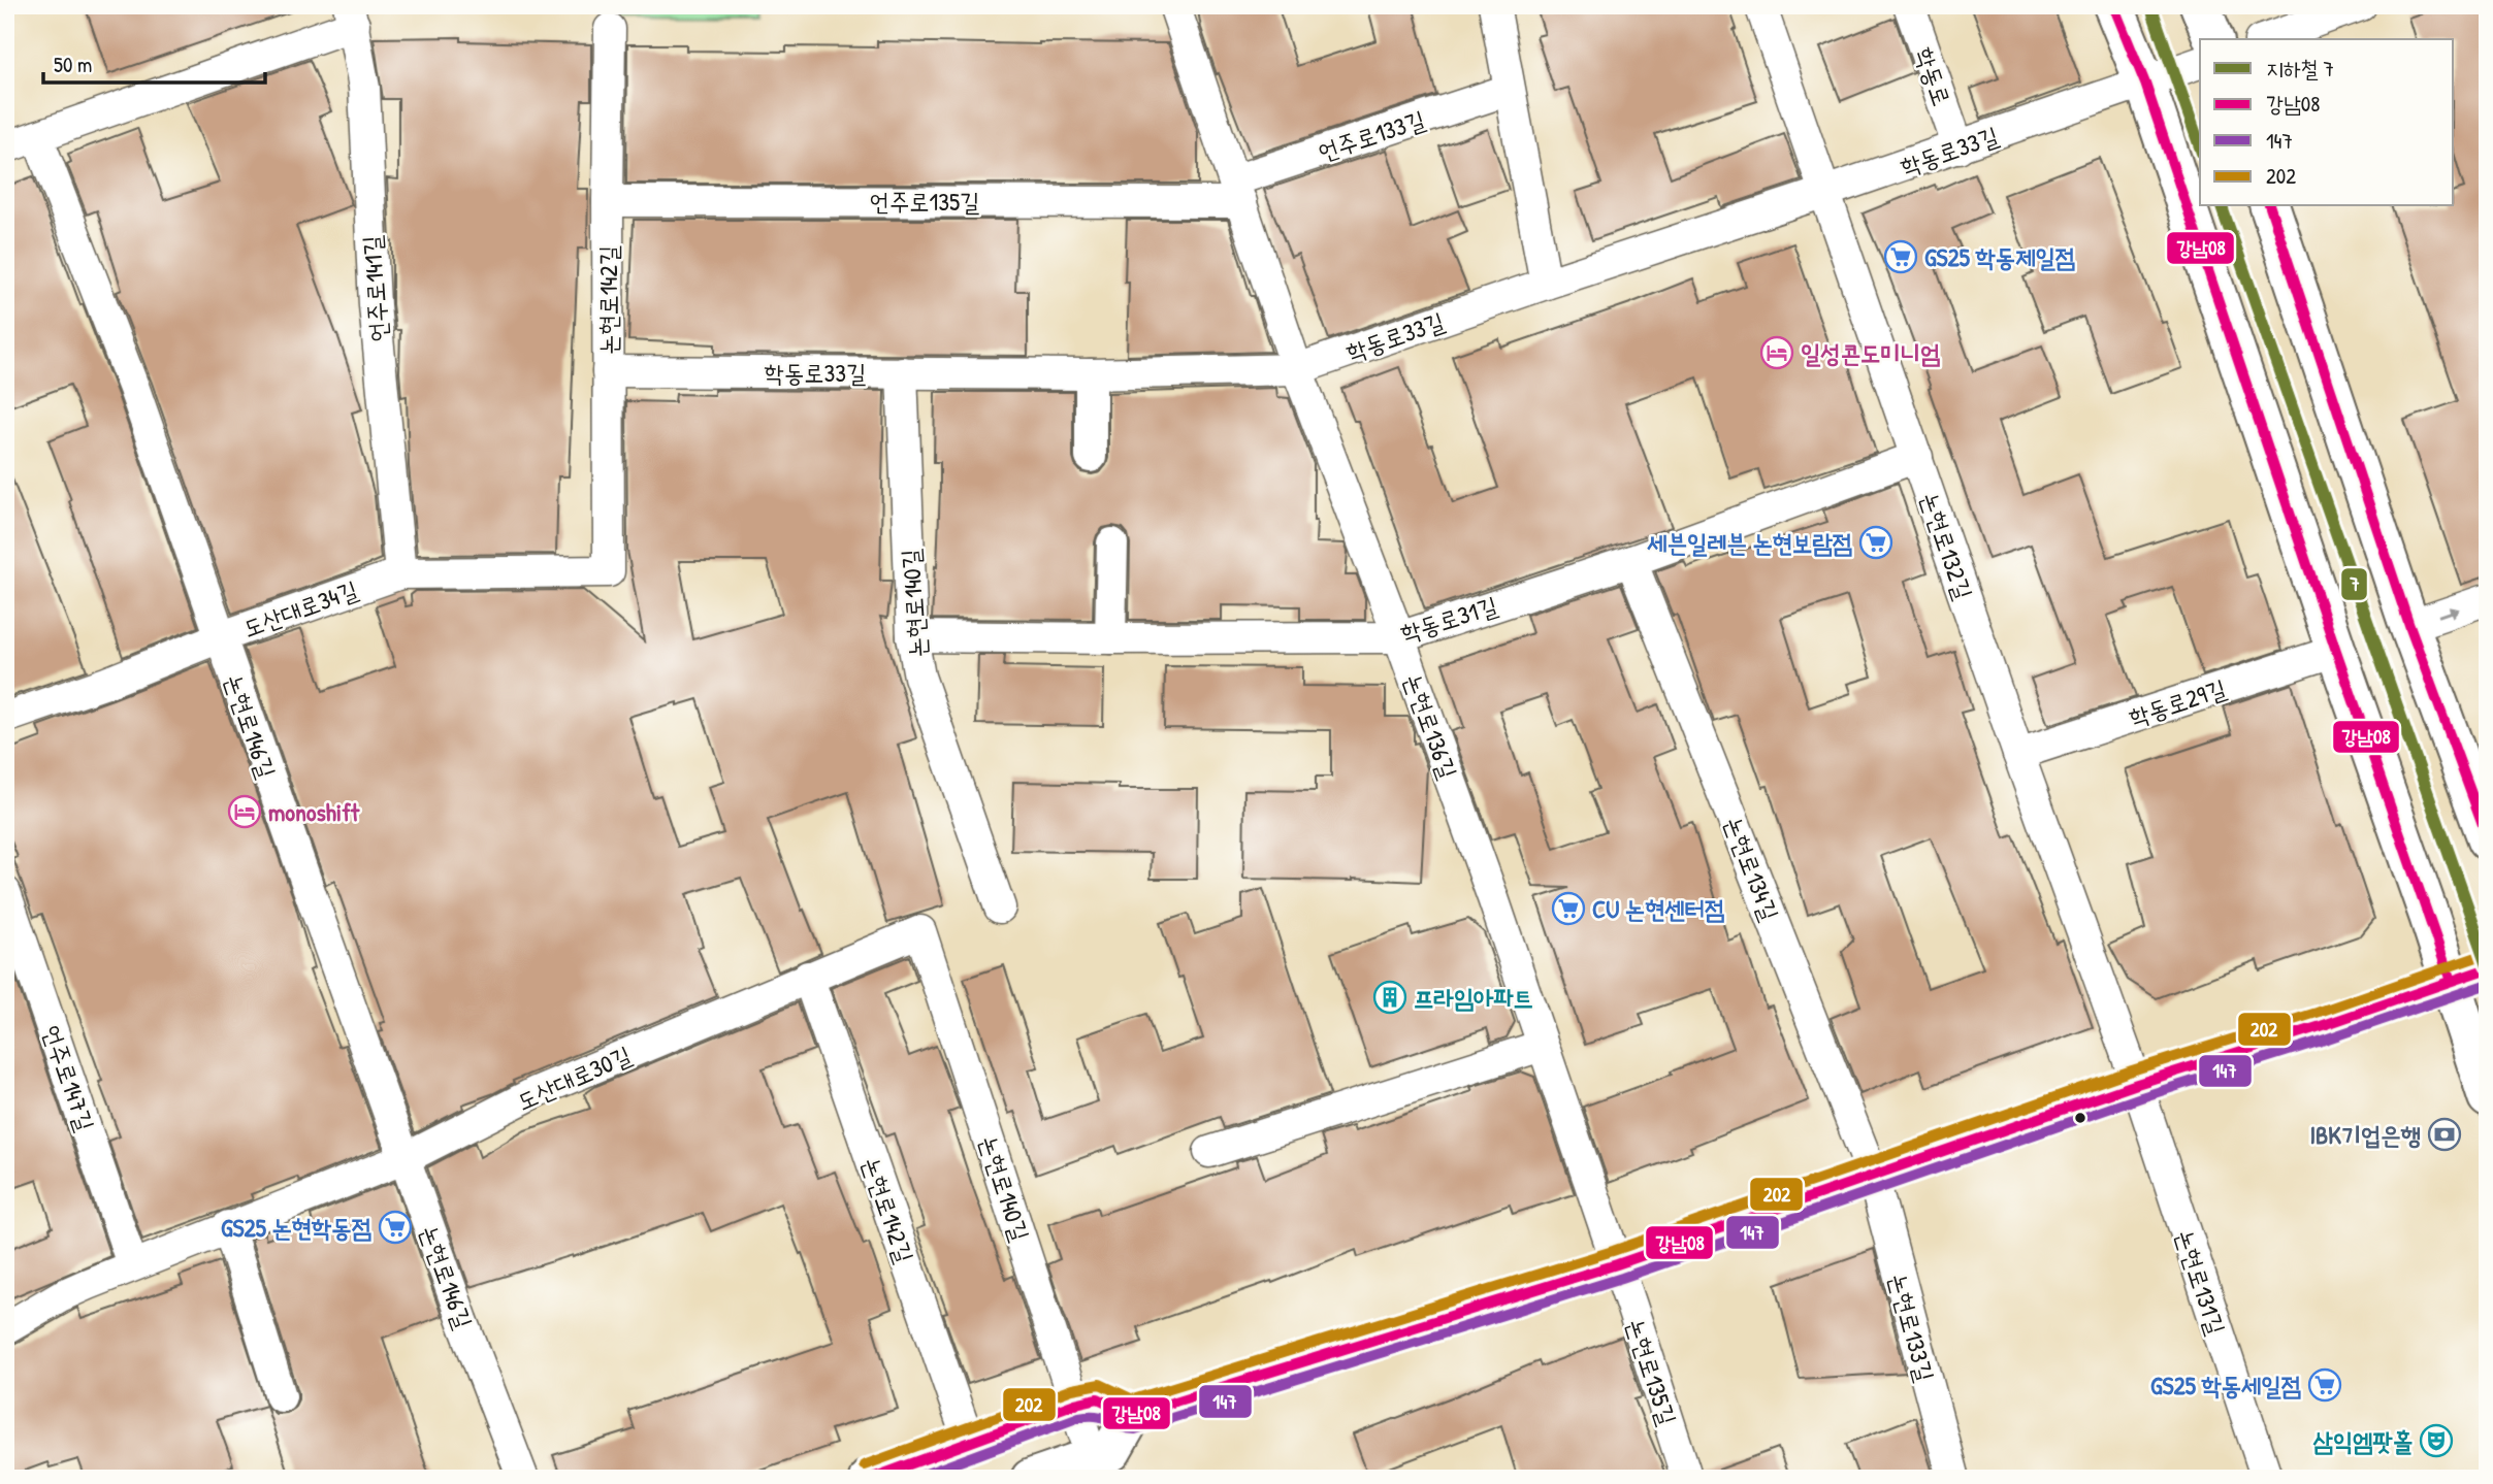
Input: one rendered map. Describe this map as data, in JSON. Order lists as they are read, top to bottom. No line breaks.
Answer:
{"streets":{"street":["학동로","언주로133길","학동로33길","언주로135길","언주로141길","논현로142길","논현로132길","논현로140길","도산대로34길","학동로31길","학동로29길","논현로146길","논현로136길","논현로134길","언주로147길","도산대로30길","논현로131길","논현로133길","논현로135길"]},"crossings":[["학동로","학동로33길"],["언주로133길","언주로135길"],["학동로33길","논현로142길"],["학동로33길","논현로132길"],["학동로33길","논현로140길"],["학동로33길","논현로136길"],["언주로135길","논현로142길"],["언주로141길","도산대로34길"],["논현로142길","도산대로34길"],["논현로142길","도산대로30길"],["논현로132길","학동로31길"],["논현로132길","학동로29길"],["논현로132길","논현로131길"],["논현로140길","학동로31길"],["논현로140길","도산대로30길"],["도산대로34길","논현로146길"],["학동로31길","논현로136길"],["학동로31길","논현로134길"],["논현로146길","도산대로30길"],["논현로136길","논현로135길"],["논현로134길","논현로133길"],["언주로147길","도산대로30길"]],"places":{"supermarket":["GS25 학동제일점","세븐일레븐 논현보람점","CU 논현센터점","GS25 논현학동점","GS25 학동세일점"],"hotel":["일성콘도미니엄","monoshift"],"building":["프라임아파트"],"bank":["IBK기업은행"],"theatre":["삼익엠팟홀"]},"lines":["metro line 7","transit line 강남08","transit line 202","transit line 147"],"legend":["지하철 7","강남08","147","202"],"scale_bar":"50 m"}
